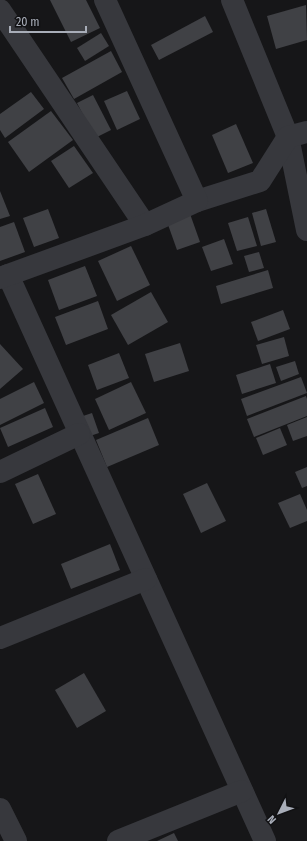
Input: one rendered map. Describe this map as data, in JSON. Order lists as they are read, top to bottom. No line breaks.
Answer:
{"scale_bar":"20 m","north":"bottom left"}
